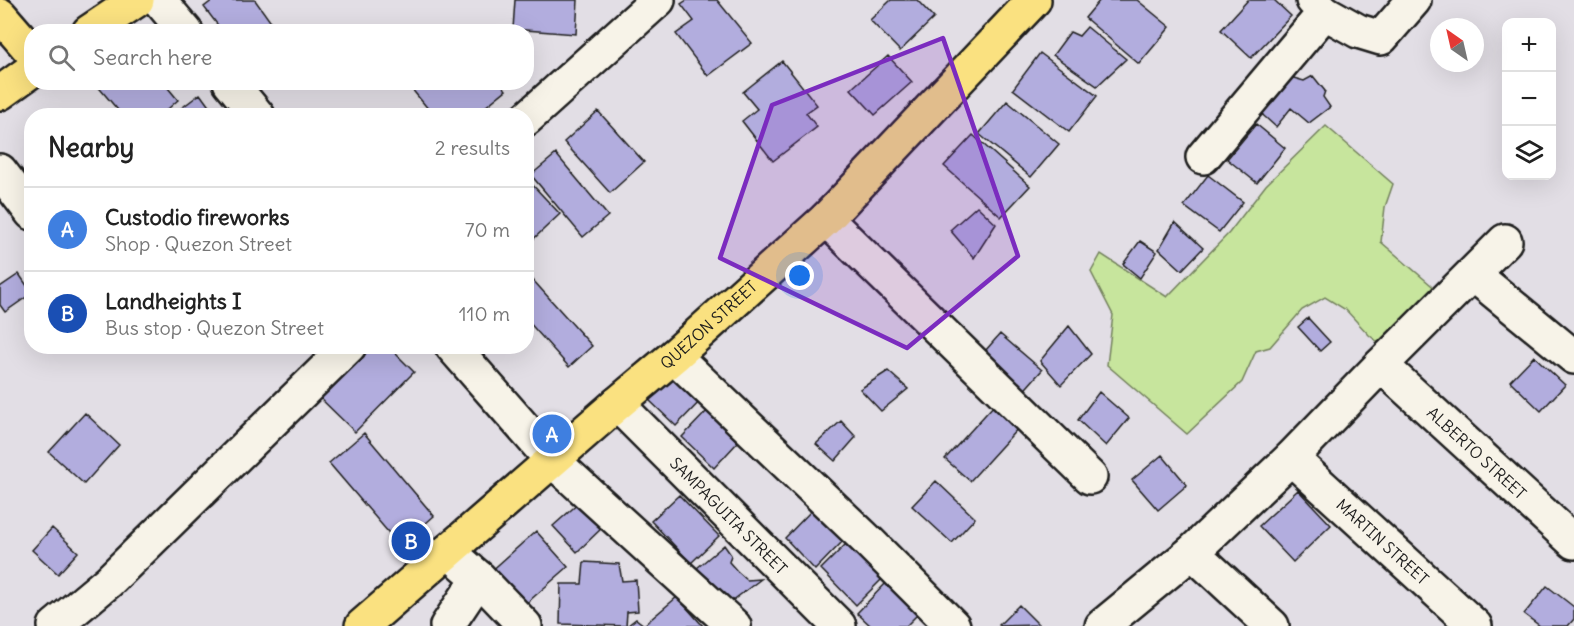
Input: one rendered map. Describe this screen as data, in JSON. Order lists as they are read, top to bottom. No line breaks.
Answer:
{"streets":{"main road":["QUEZON STREET"],"street":["ALBERTO STREET","SAMPAGUITA STREET","MARTIN STREET"]},"crossings":[["QUEZON STREET","SAMPAGUITA STREET"]],"north":"top left","page":{"map_buttons":["+","−"],"search":"Search here","heading":["Nearby","2 results"],"list":[{"mark":"A","name":"Custodio fireworks","note":"Shop · Quezon Street","value":"70 m"},{"mark":"B","name":"Landheights I","note":"Bus stop · Quezon Street","value":"110 m"}],"pins":["A","B"]}}
